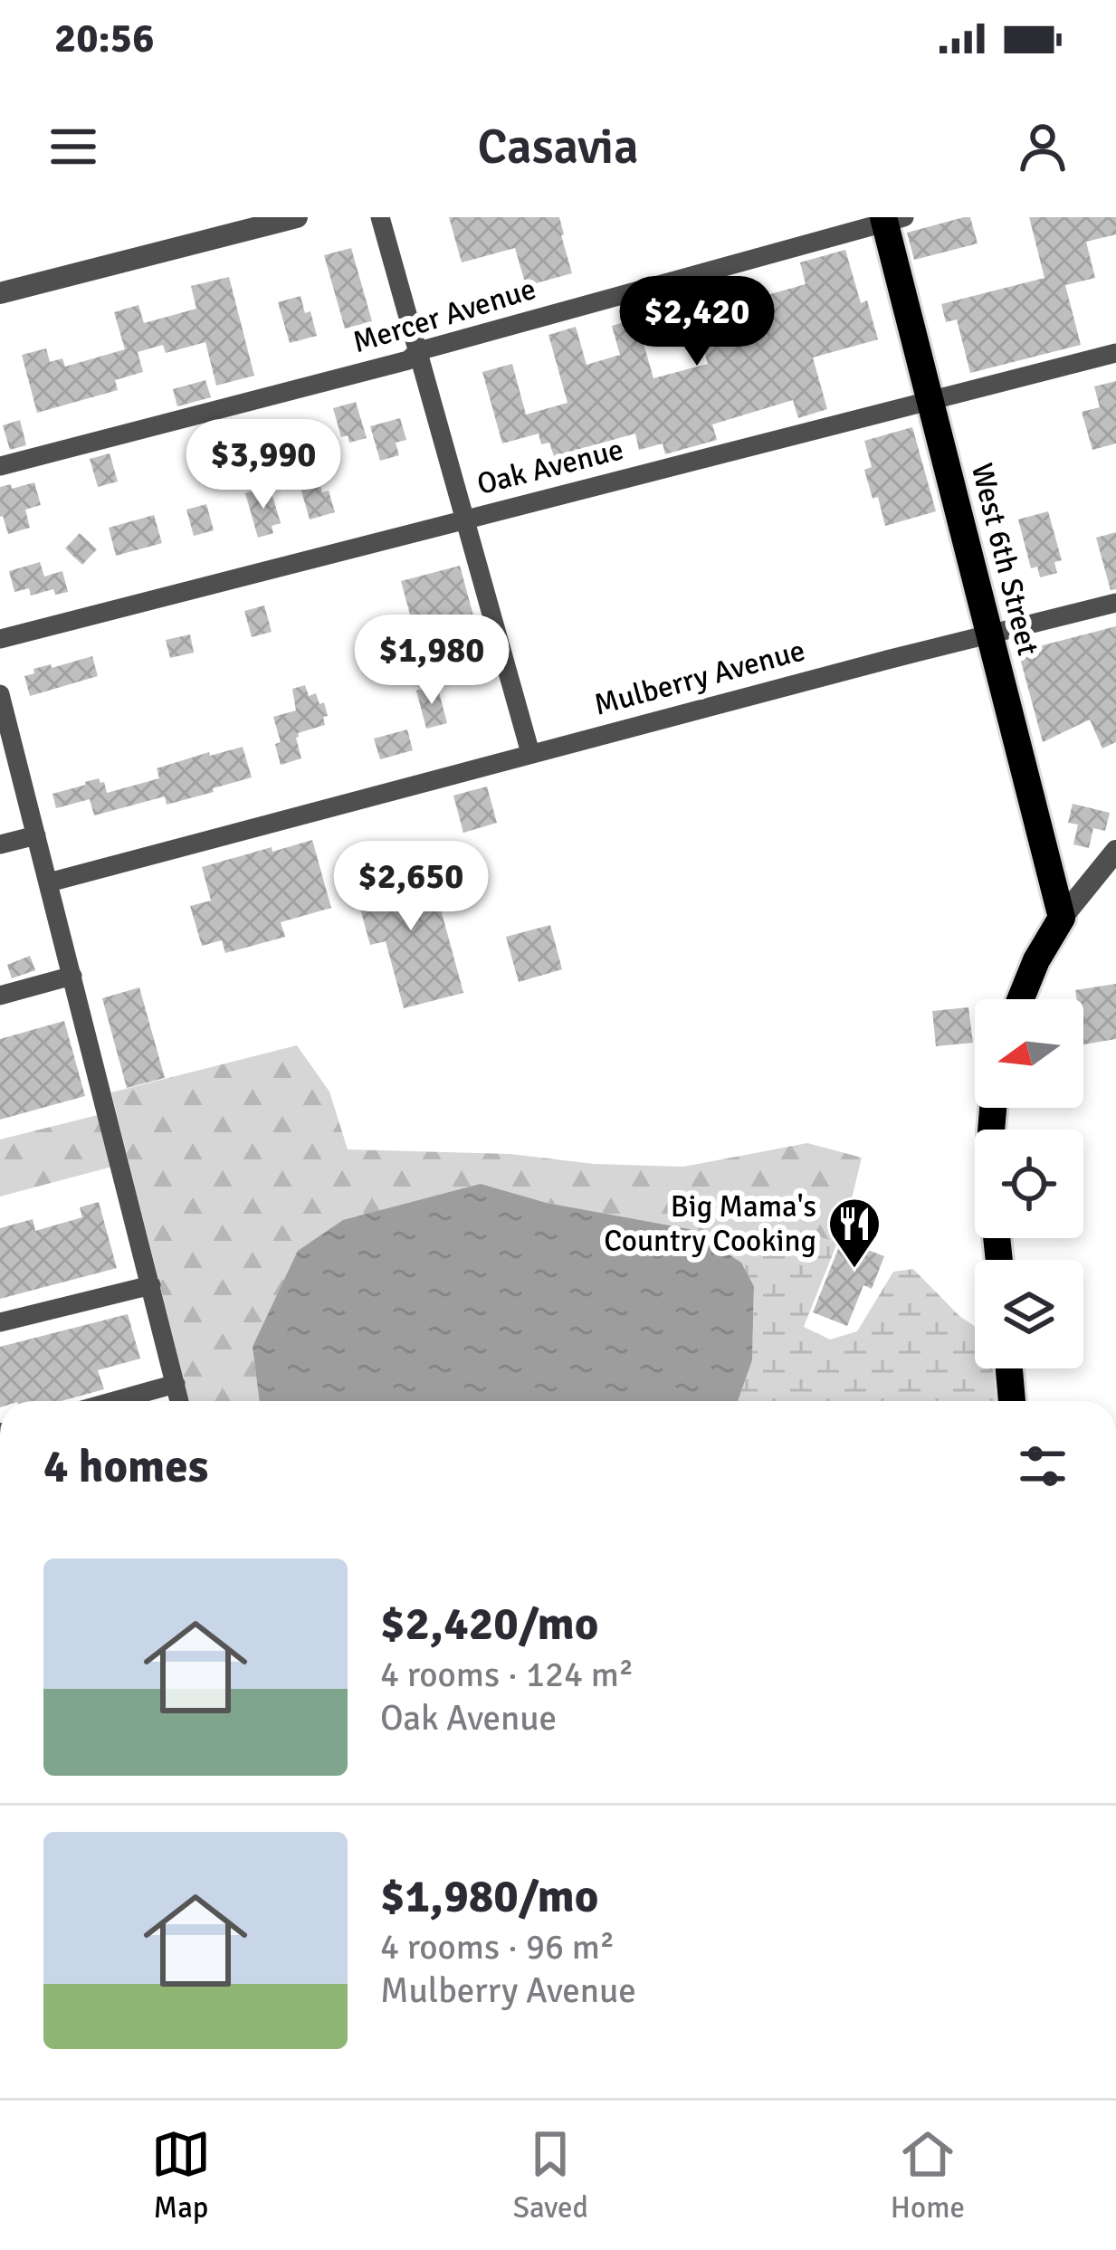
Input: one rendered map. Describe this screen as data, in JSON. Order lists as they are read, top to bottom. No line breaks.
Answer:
{"streets":{"main road":["West 6th Street"],"street":["Mercer Avenue","Oak Avenue","Mulberry Avenue"]},"crossings":[["Mercer Avenue","West 6th Street"],["Oak Avenue","West 6th Street"],["West 6th Street","Mulberry Avenue"]],"places":{"restaurant":["Big Mama's Country Cooking"]},"north":"left","page":{"status":"20:56","header":"Casavia","price":["$2,420","$3,990","$1,980","$2,650"],"heading":"4 homes","list":[{"name":"$2,420/mo","note":"4 rooms · 124 m² · Oak Avenue"},{"name":"$1,980/mo","note":"4 rooms · 96 m² · Mulberry Avenue"}],"tabs":["Map","Saved","Home"]}}
